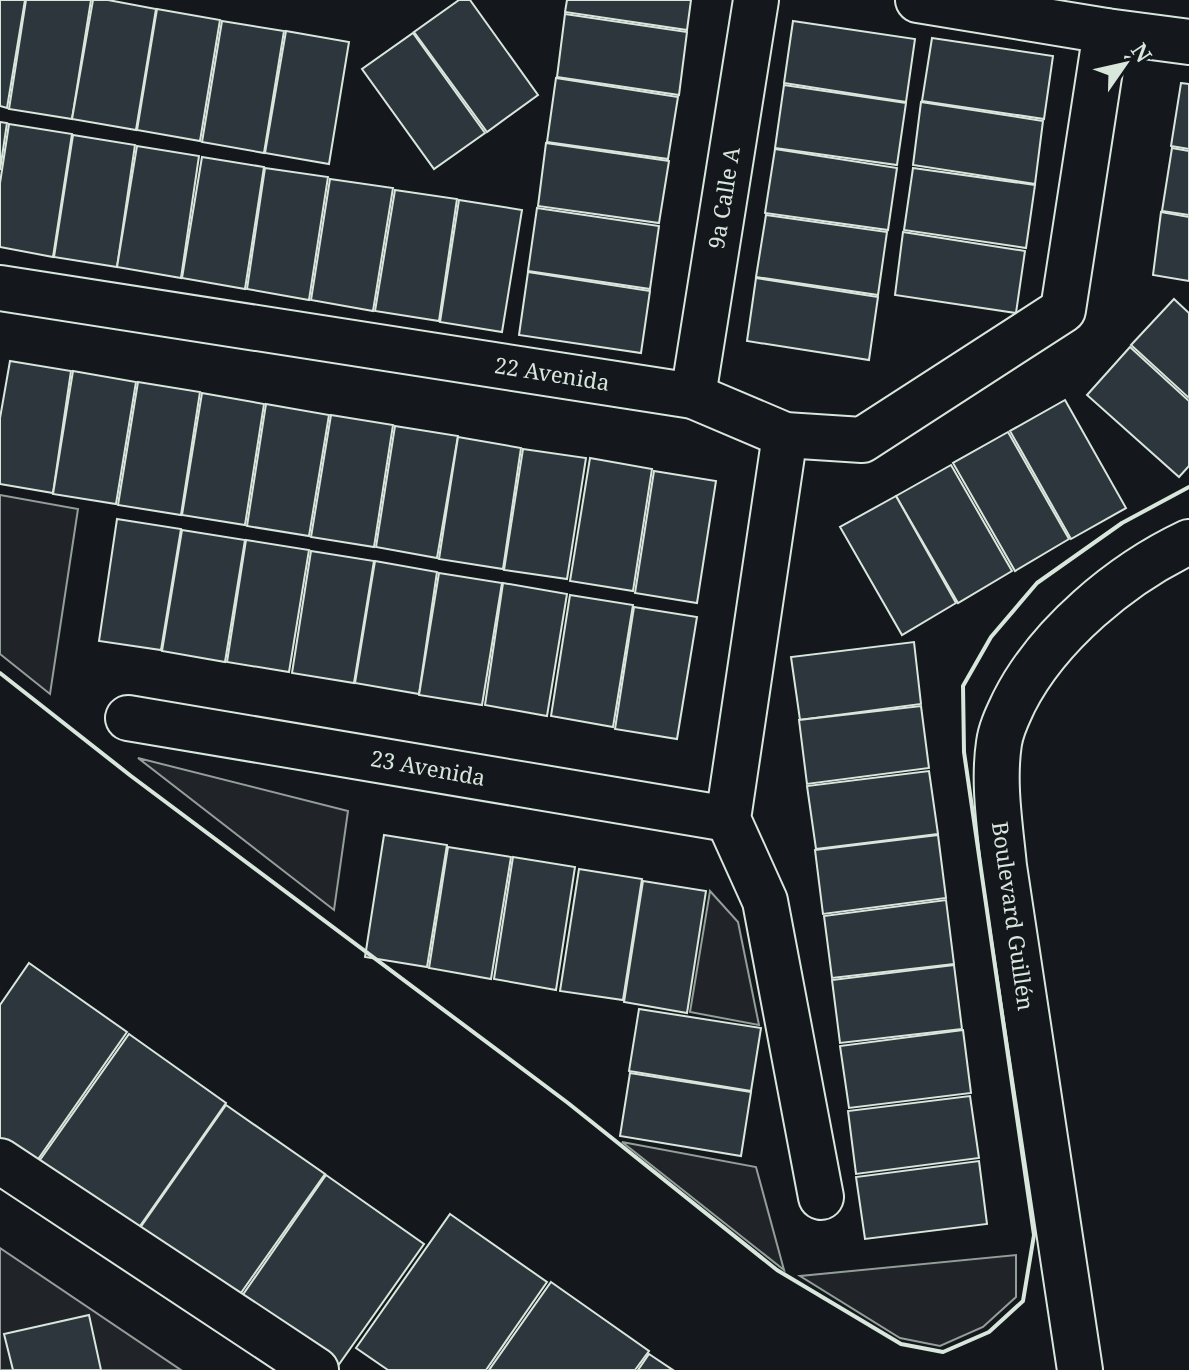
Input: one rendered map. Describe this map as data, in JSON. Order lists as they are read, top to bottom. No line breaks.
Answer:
{"streets":{"street":["9a Calle A","22 Avenida","23 Avenida","Boulevard Guillén"]},"crossings":[["9a Calle A","22 Avenida"]],"north":"top right"}
